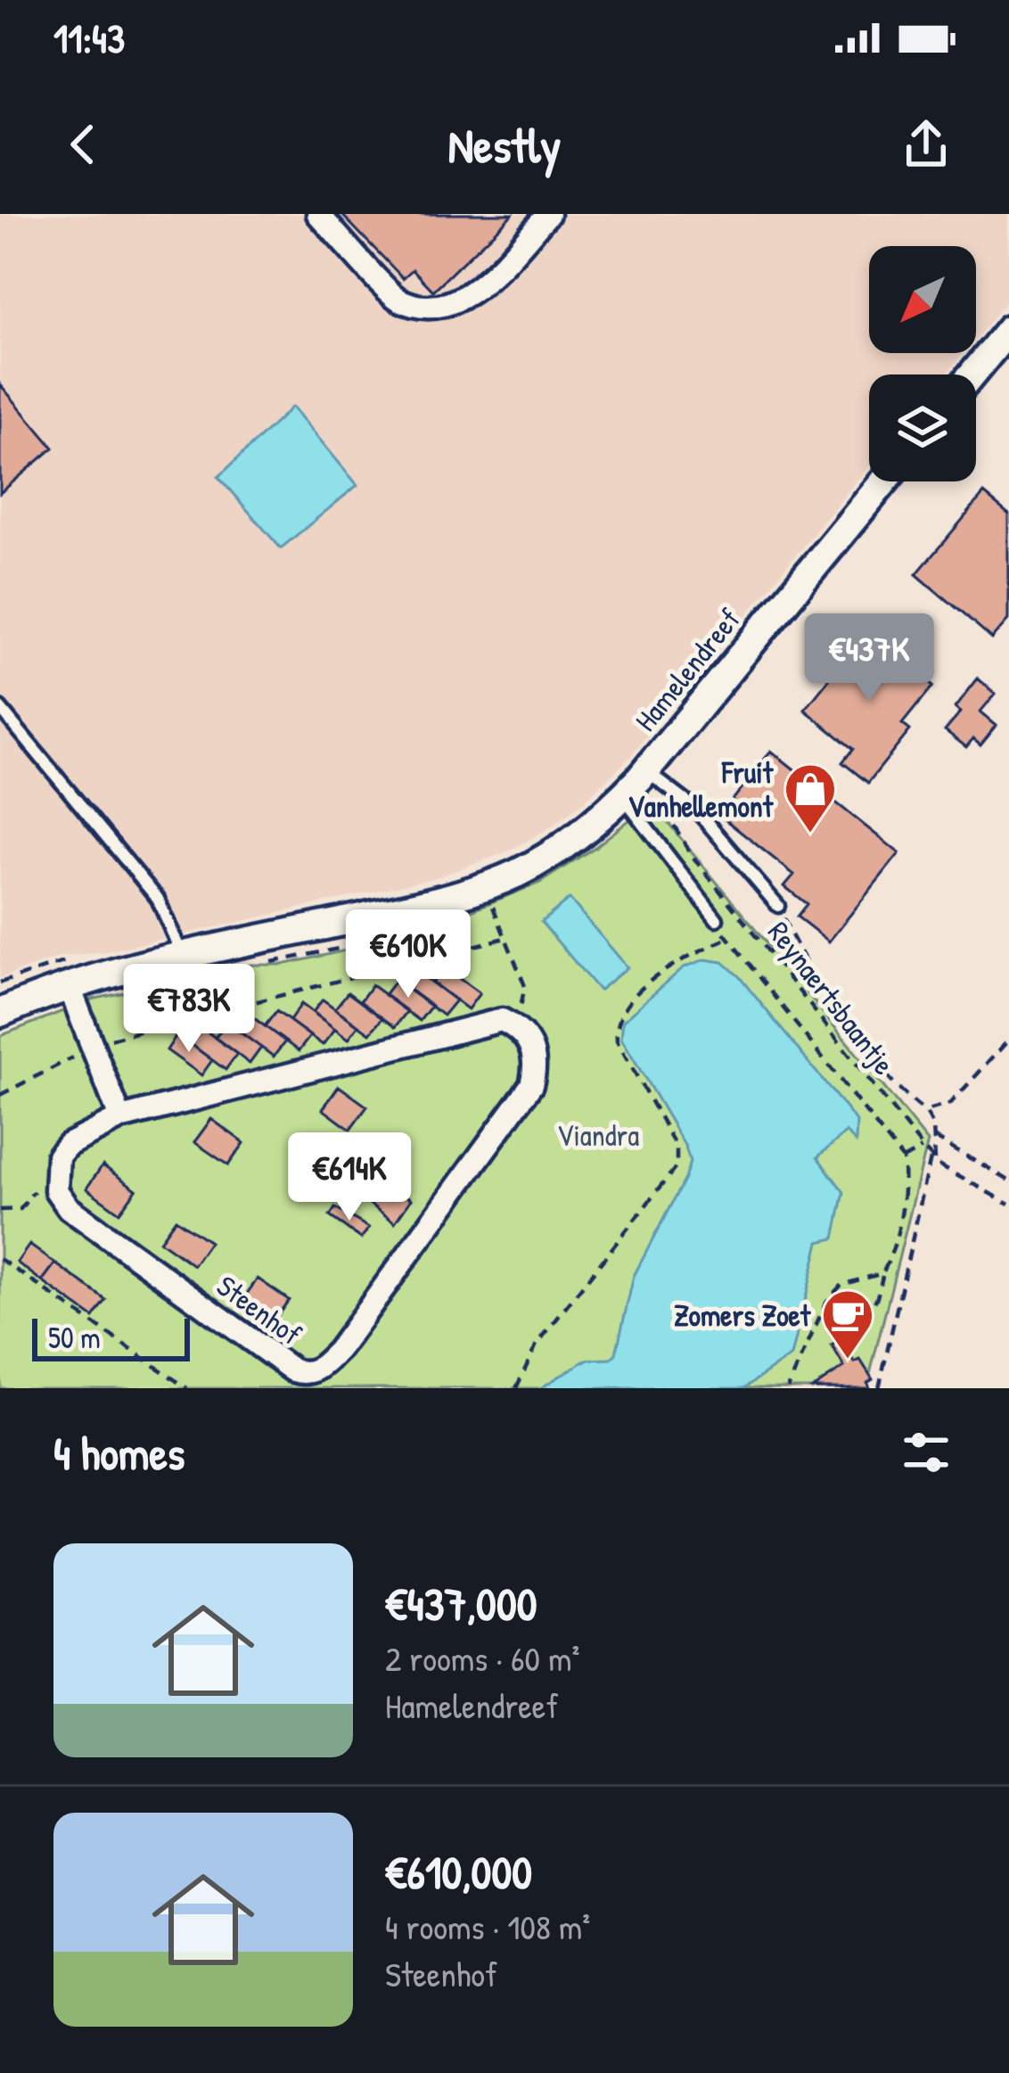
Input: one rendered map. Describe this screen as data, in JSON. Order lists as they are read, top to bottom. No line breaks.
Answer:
{"streets":{"street":["Hamelendreef","Steenhof"],"path":["Reynaertsbaantje"]},"parks":["Viandra"],"places":{"shop":["Fruit Vanhellemont"],"cafe":["Zomers Zoet"]},"scale_bar":"50 m","north":"bottom left","page":{"status":"11:43","header":"Nestly","price":["€437K","€610K","€783K","€614K"],"scale":"50 m","heading":"4 homes","list":[{"name":"€437,000","note":"2 rooms · 60 m² · Hamelendreef"},{"name":"€610,000","note":"4 rooms · 108 m² · Steenhof"}]}}
